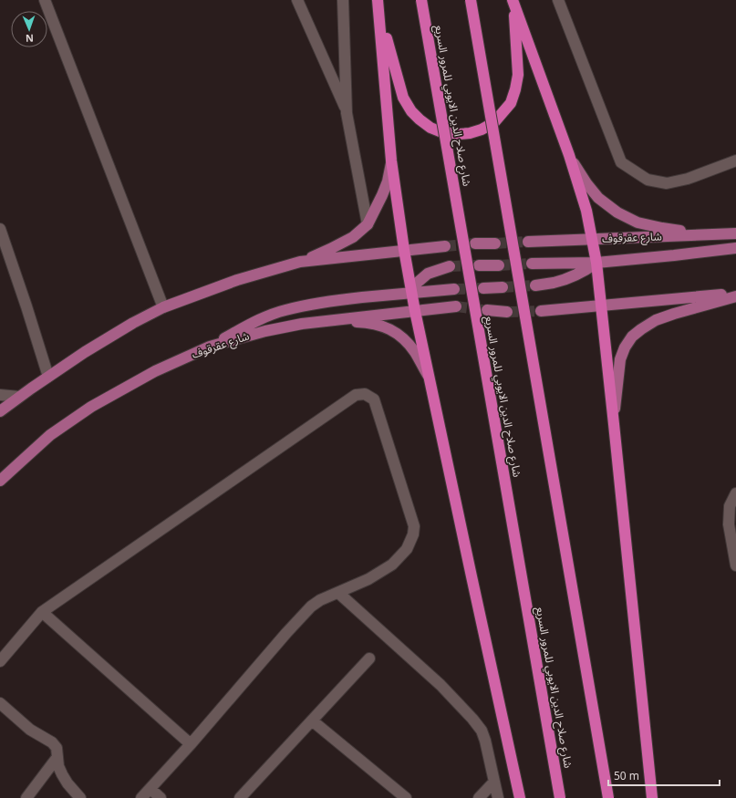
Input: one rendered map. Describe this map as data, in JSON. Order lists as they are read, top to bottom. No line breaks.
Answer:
{"streets":{"highway":["شارع صلاح الدين الايوبي للمرور السريع"],"main road":["شارع عقرقوف"]},"scale_bar":"50 m","north":"bottom"}
